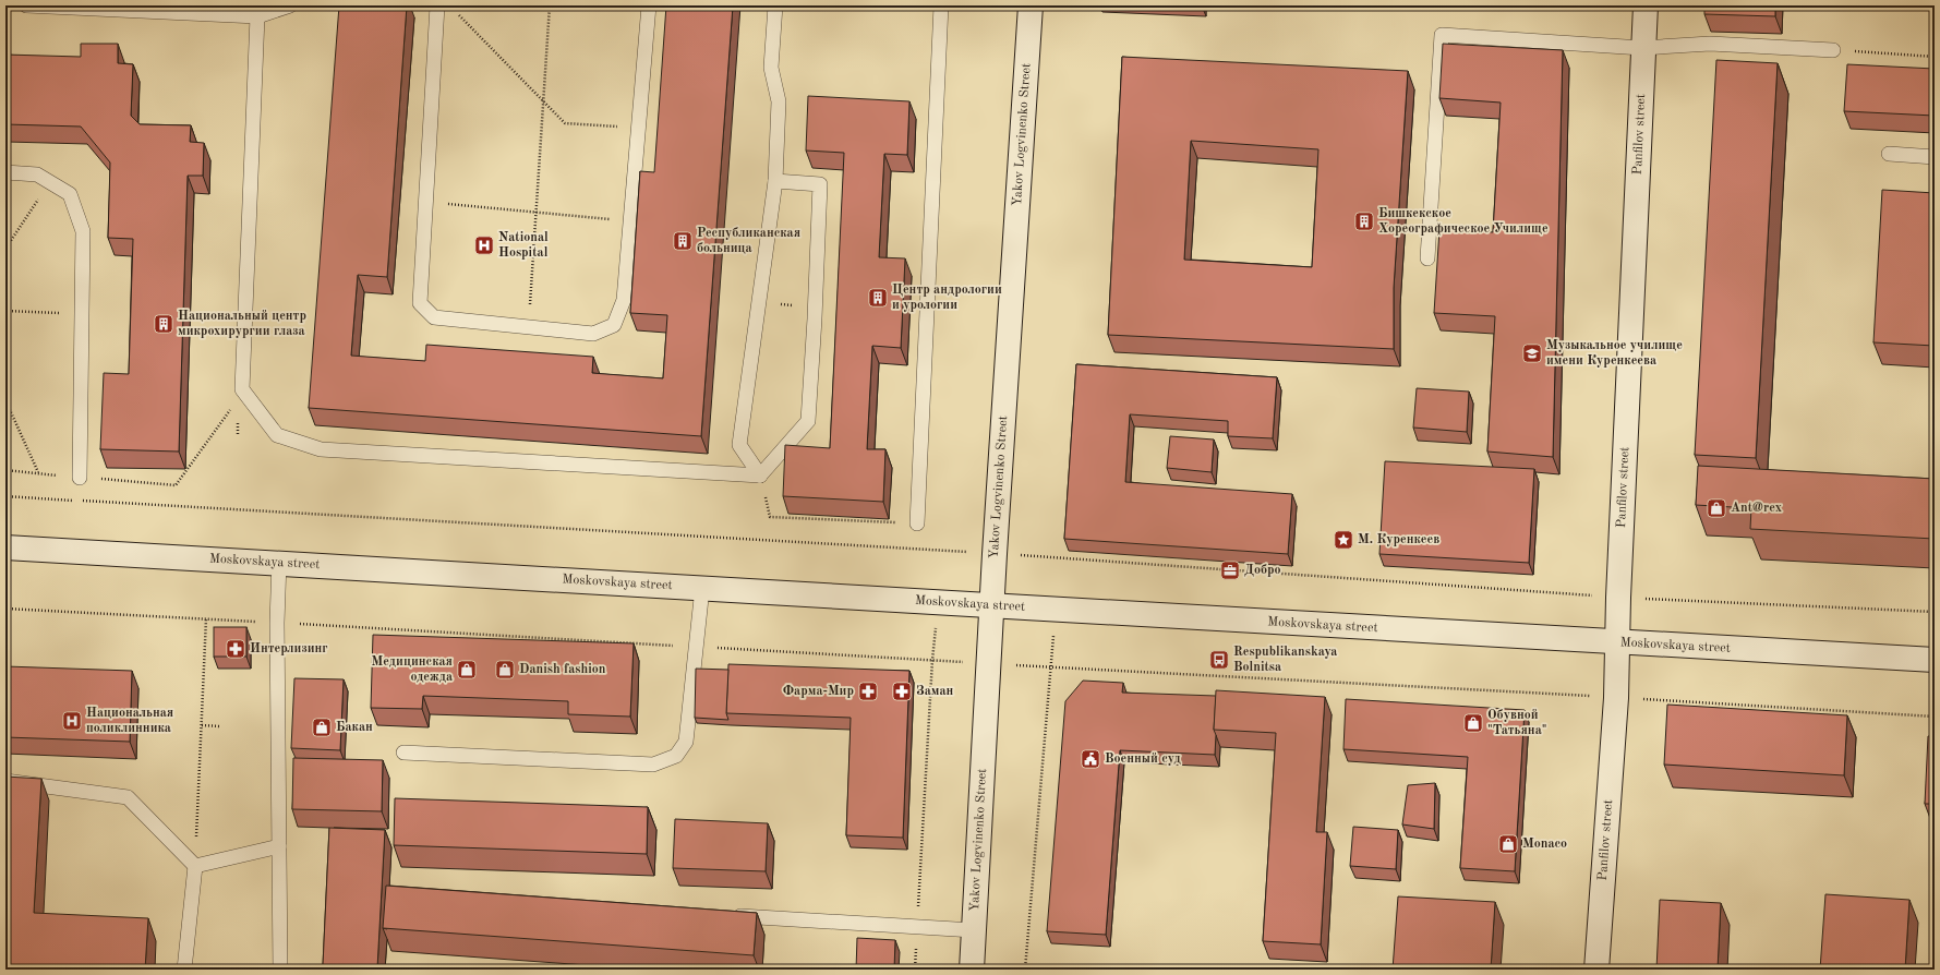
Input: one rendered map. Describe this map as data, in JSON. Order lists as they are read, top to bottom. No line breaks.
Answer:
{"streets":{"main road":["Panfilov street","Yakov Logvinenko Street","Moskovskaya street"]},"crossings":[["Panfilov street","Moskovskaya street"],["Yakov Logvinenko Street","Moskovskaya street"]],"places":{"building":["Бишкекское Хореографическое Училище","Республиканская больница","Центр андрологии и урологии","Национальный центр микрохирургии глаза"],"hospital":["National Hospital","Национальная поликлинника"],"school or university":["Музыкальное училище имени Куренкеева"],"shop":["Ant@rex","Медицинская одежда","Danish fashion","Обувной \"Татьяна\"","Бакан","Monaco"],"place":["М. Куренкеев"],"office":["Добро"],"pharmacy":["Интерлизинг","Фарма-Мир","Заман"],"bus stop":["Respublikanskaya Bolnitsa"],"public building":["Военный суд"]}}
